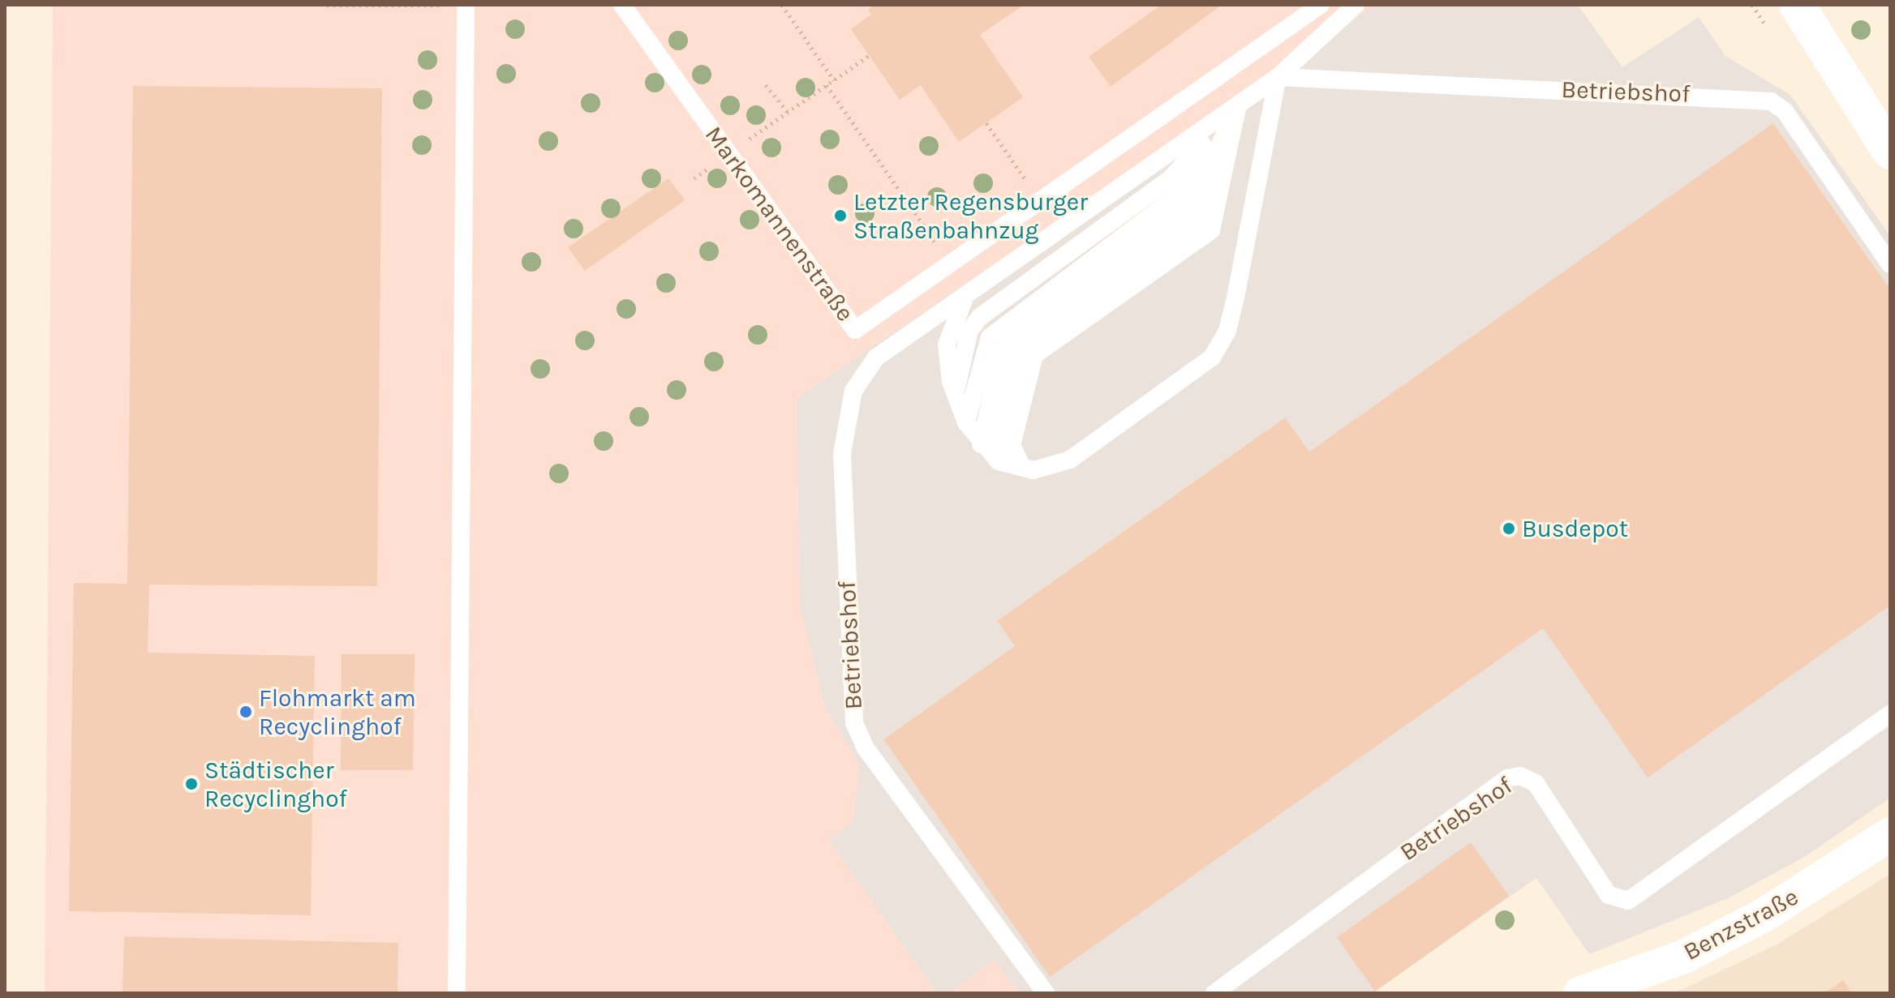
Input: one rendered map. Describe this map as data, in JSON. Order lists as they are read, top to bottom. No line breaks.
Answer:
{"streets":{"street":["Benzstraße"],"lane":["Betriebshof","Markomannenstraße"]},"places":["Letzter Regensburger Straßenbahnzug","Busdepot","Flohmarkt am Recyclinghof","Städtischer Recyclinghof"]}
